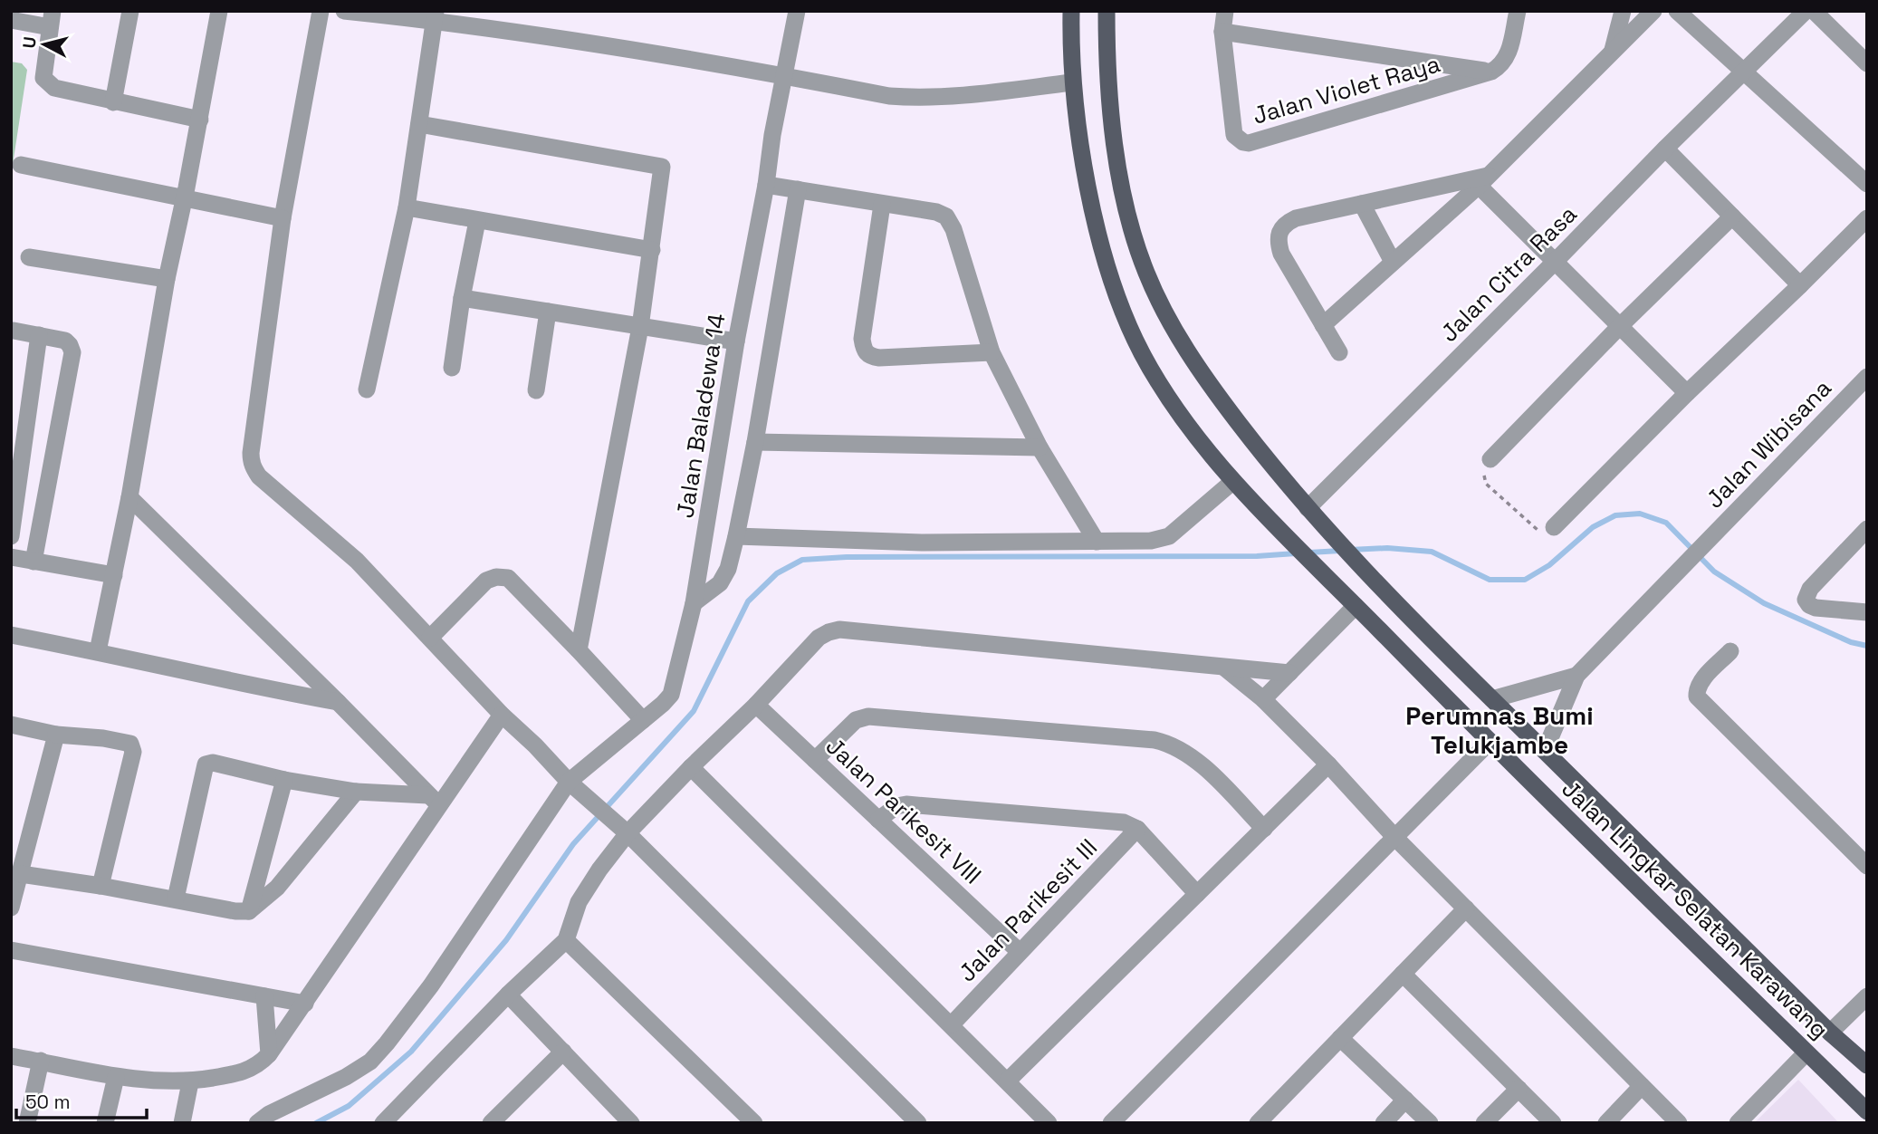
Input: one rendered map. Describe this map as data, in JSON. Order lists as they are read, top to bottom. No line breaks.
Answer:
{"streets":{"main road":["Jalan Lingkar Selatan Karawang"],"street":["Jalan Violet Raya","Jalan Citra Rasa","Jalan Baladewa 14","Jalan Wibisana","Jalan Parikesit VIII","Jalan Parikesit III"]},"crossings":[["Jalan Citra Rasa","Jalan Lingkar Selatan Karawang"],["Jalan Parikesit VIII","Jalan Parikesit III"]],"districts":["Perumnas Bumi Telukjambe"],"scale_bar":"50 m","north":"left"}
